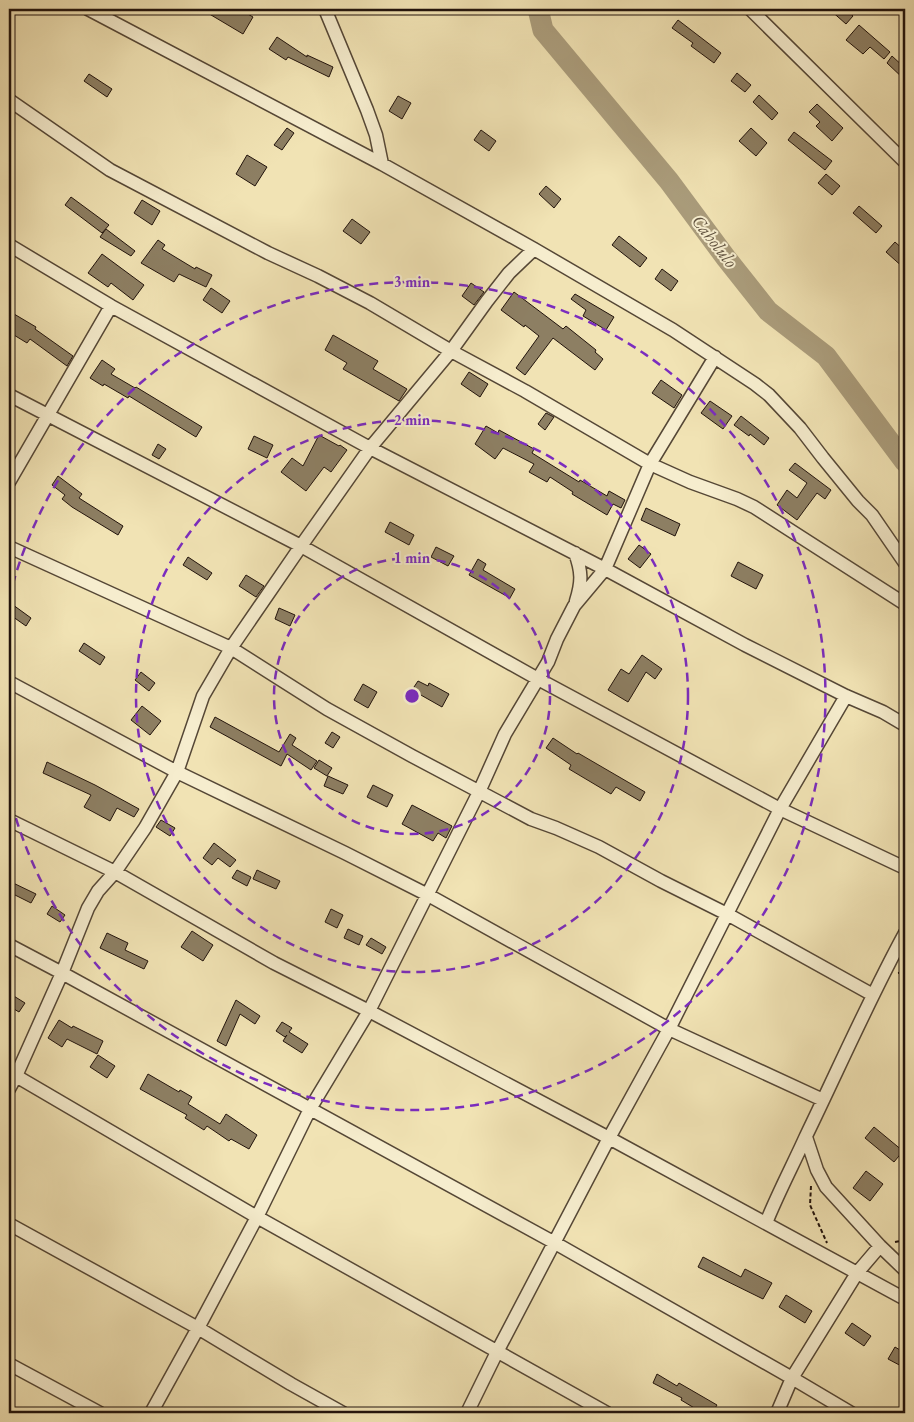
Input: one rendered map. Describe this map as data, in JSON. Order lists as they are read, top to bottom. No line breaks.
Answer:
{"water":["Caholulo"],"rings":["3 min","2 min","1 min"]}
